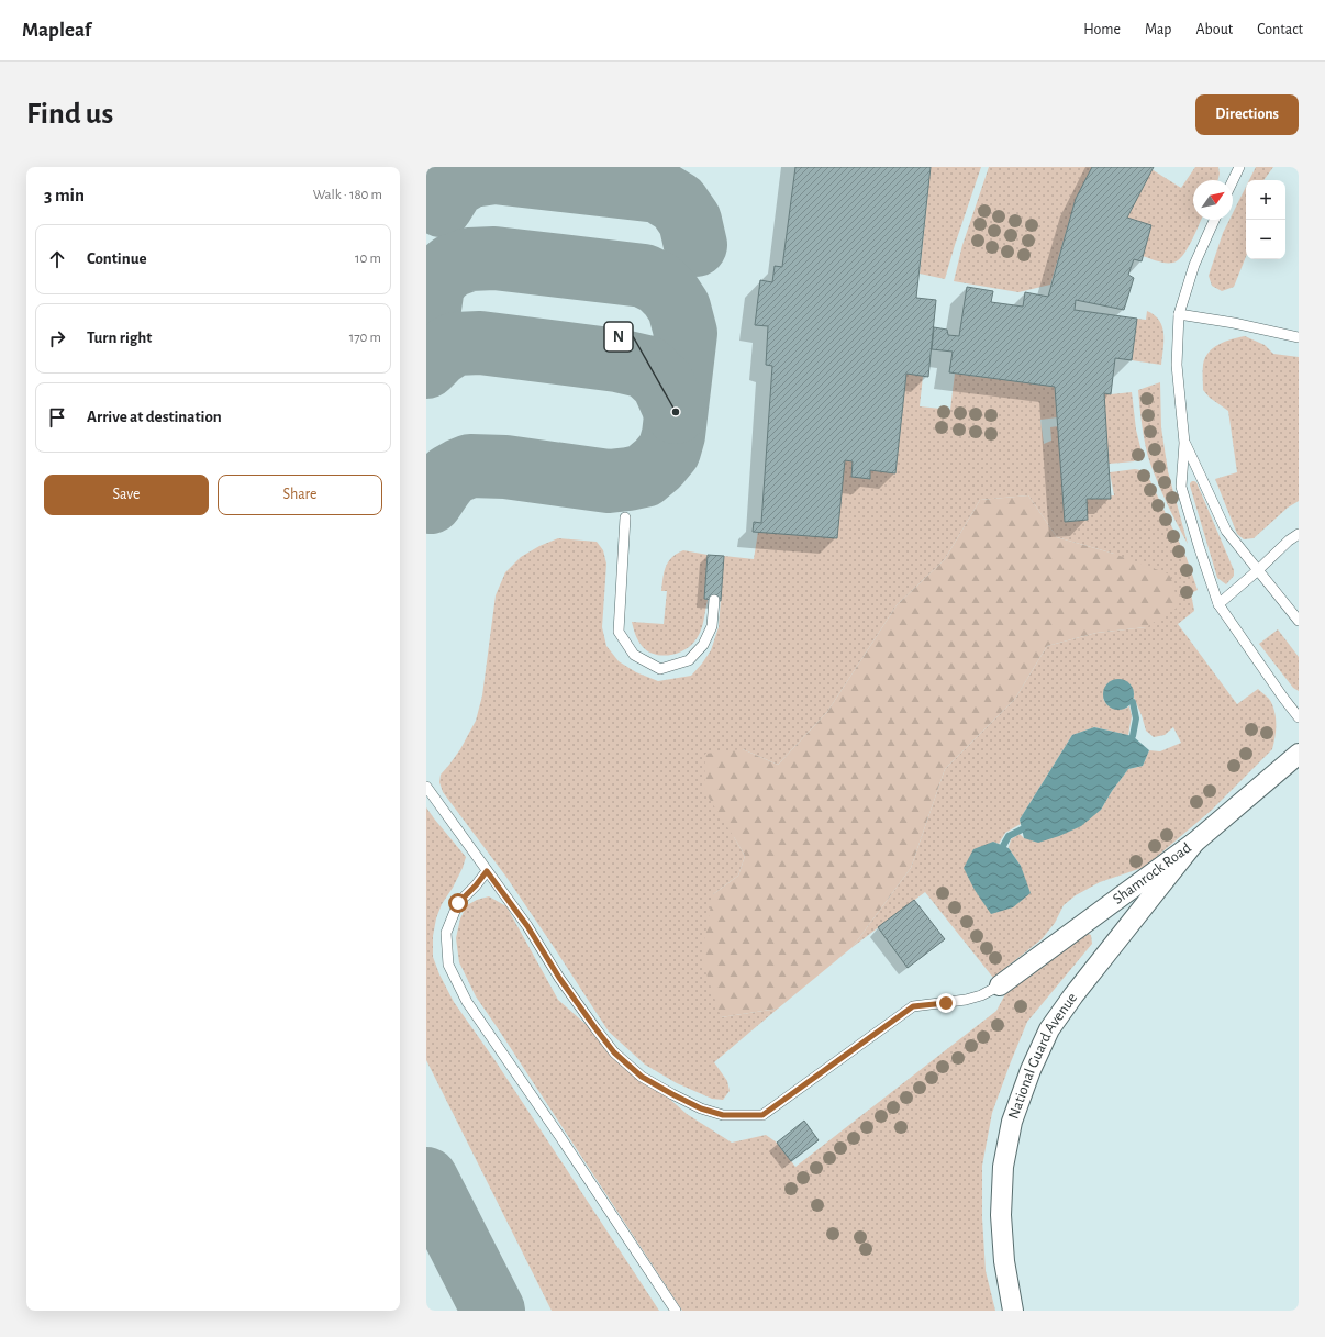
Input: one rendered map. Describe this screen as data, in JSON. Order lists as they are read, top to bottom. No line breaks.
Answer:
{"streets":{"street":["Shamrock Road","National Guard Avenue"]},"crossings":[["Shamrock Road","National Guard Avenue"]],"places":["N"],"north":"top right","page":{"header":"Mapleaf","nav":["Home","Map","About","Contact"],"buttons":["Directions",["Save","Share"]],"title":"Find us","heading":["3 min","Walk · 180 m"],"map_buttons":["+","−"],"list":[["Continue","10 m"],["Turn right","170 m"],"Arrive at destination"]}}
